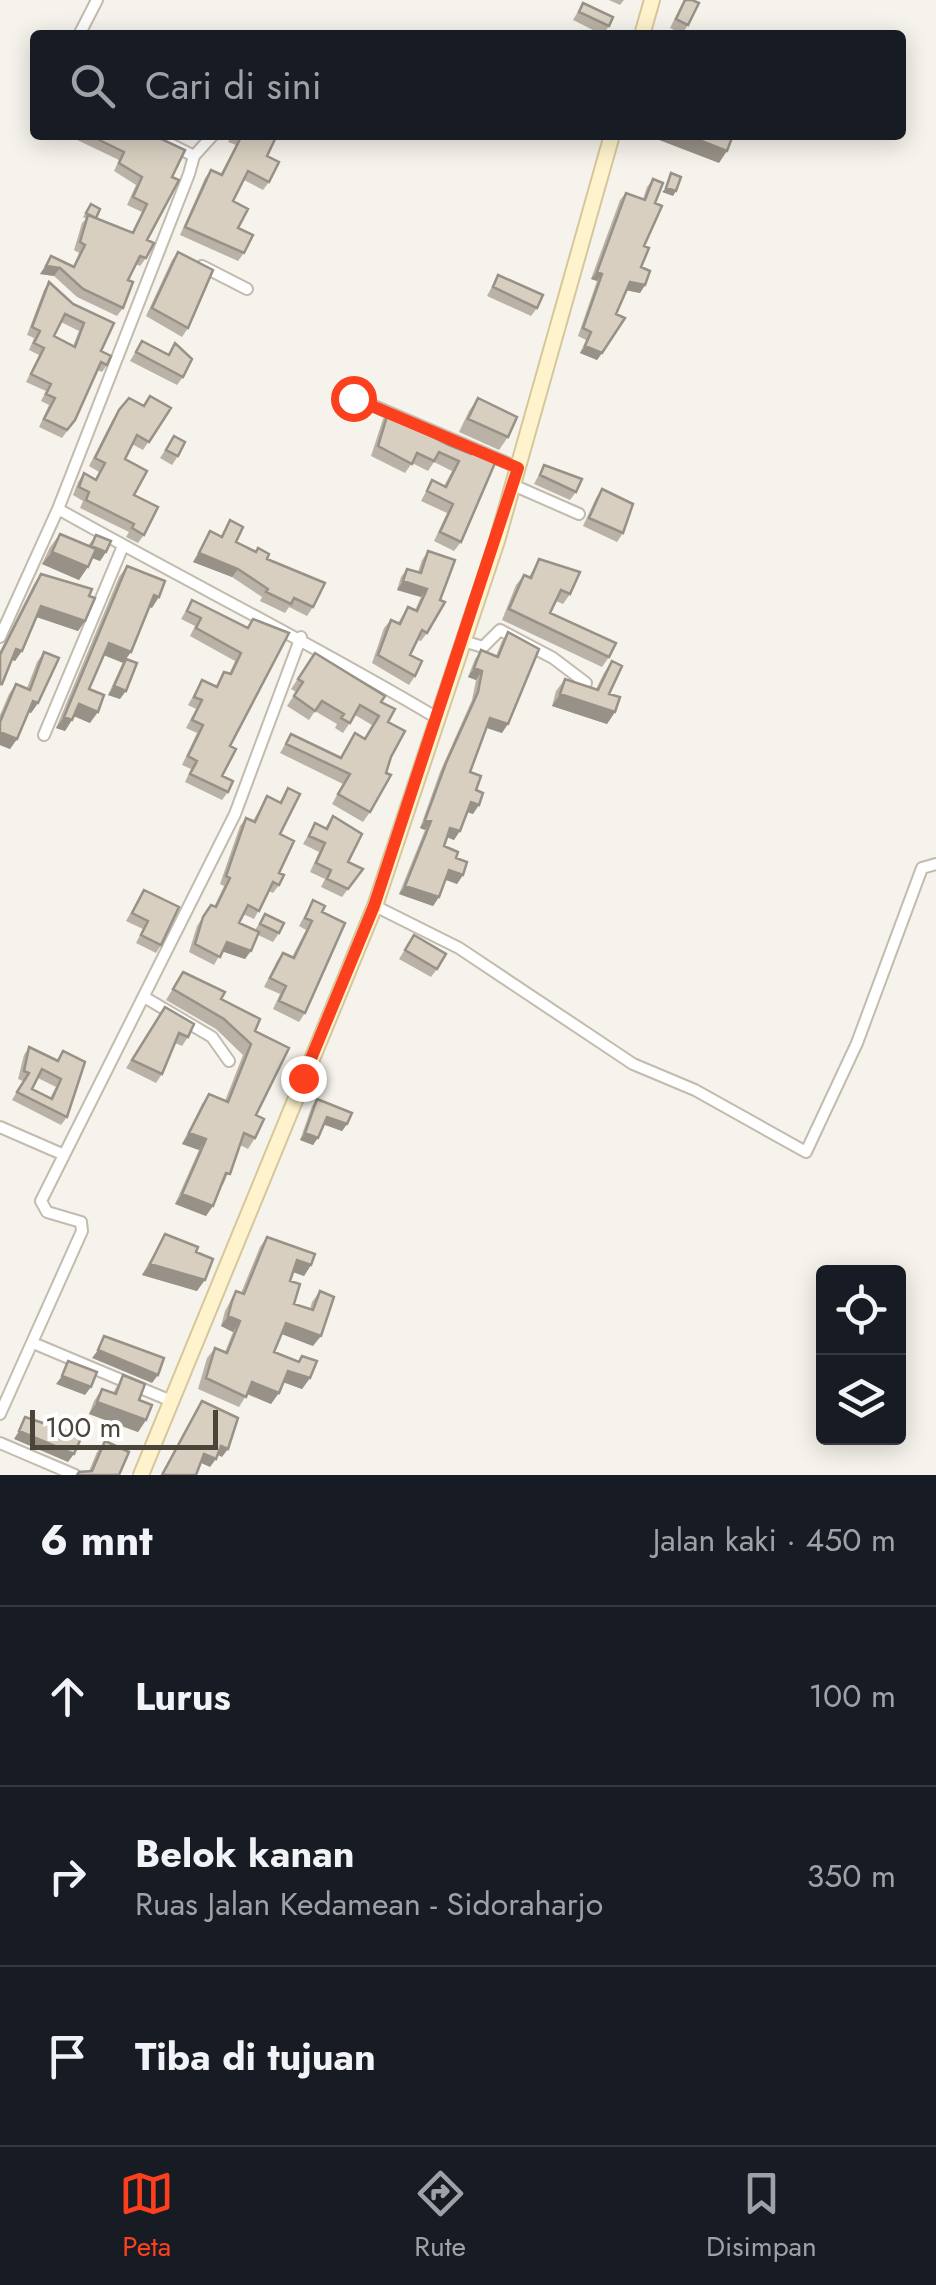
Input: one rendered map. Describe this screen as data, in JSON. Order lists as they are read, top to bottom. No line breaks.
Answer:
{"scale_bar":"100 m","page":{"search":"Cari di sini","scale":"100 m","heading":["6 mnt","Jalan kaki · 450 m"],"list":[["Lurus","100 m"],["Belok kanan","Ruas Jalan Kedamean - Sidoraharjo","350 m"],"Tiba di tujuan"],"nav":["Peta","Rute","Disimpan"]}}
